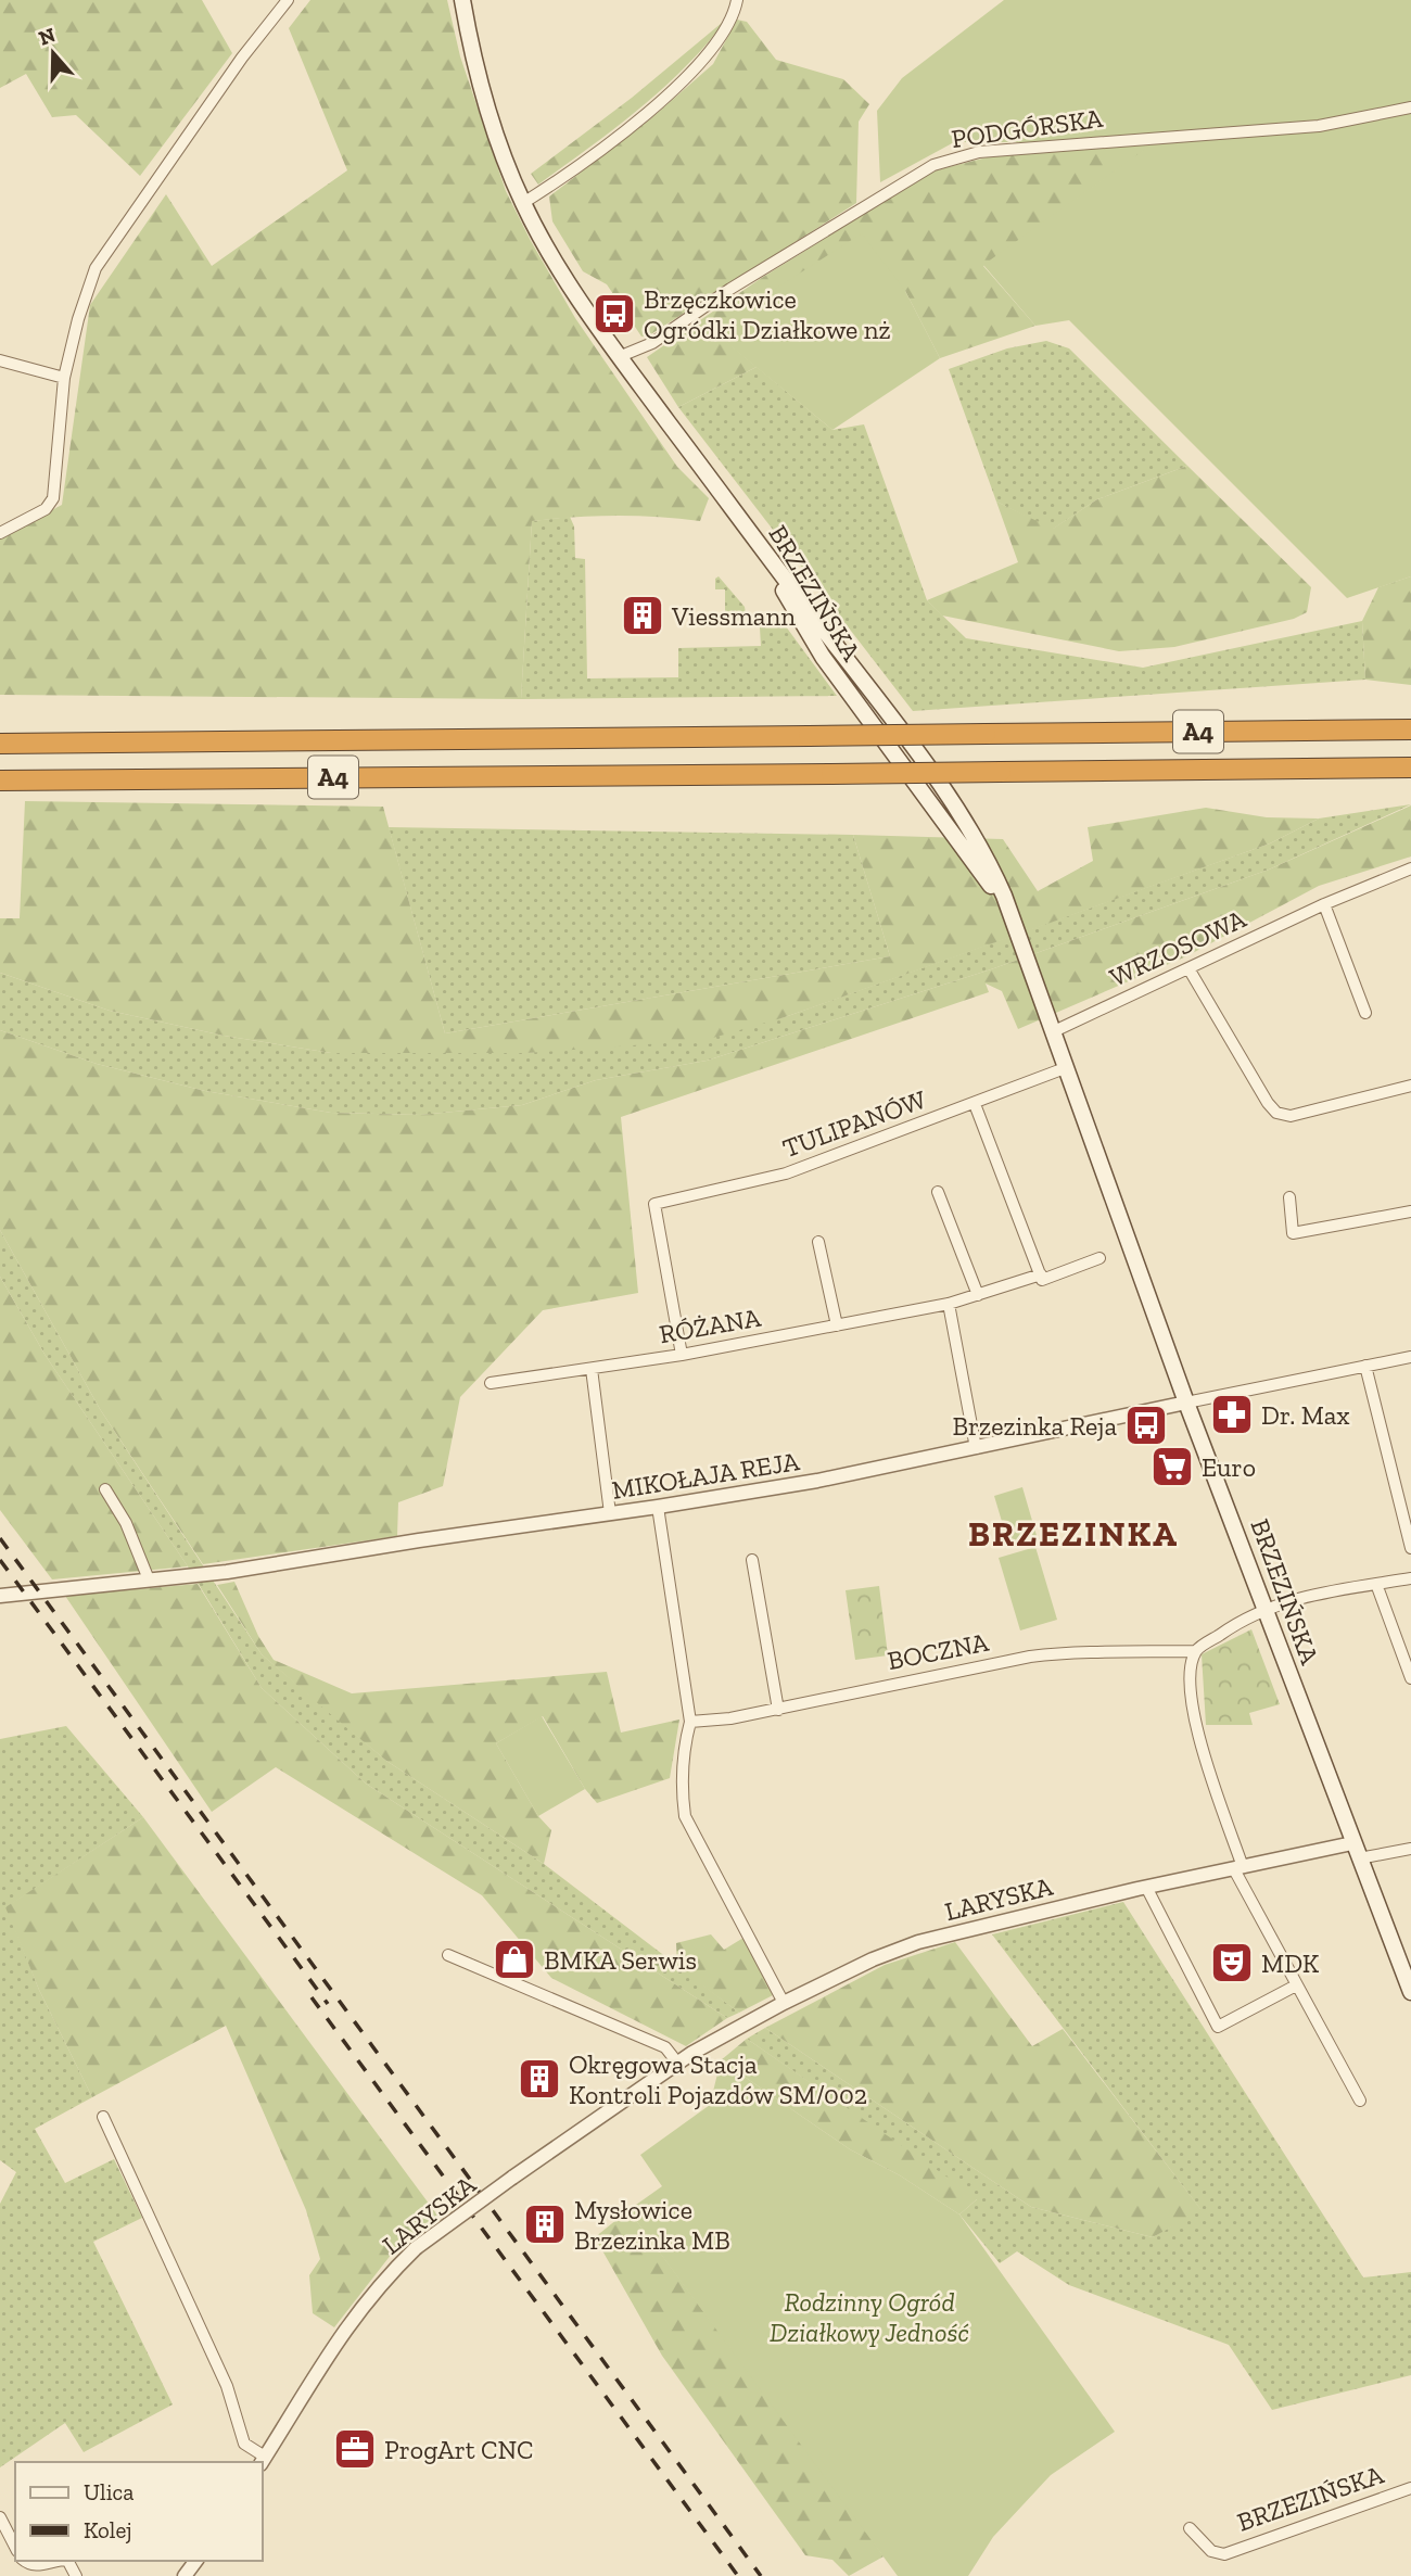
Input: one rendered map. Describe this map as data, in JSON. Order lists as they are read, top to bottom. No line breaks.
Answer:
{"streets":{"highway":["A4"],"main road":["BRZEZIŃSKA"],"street":["PODGÓRSKA","WRZOSOWA","TULIPANÓW","RÓŻANA","MIKOŁAJA REJA","BOCZNA","LARYSKA"]},"crossings":[["PODGÓRSKA","BRZEZIŃSKA"],["BRZEZIŃSKA","WRZOSOWA"],["BRZEZIŃSKA","TULIPANÓW"],["BRZEZIŃSKA","MIKOŁAJA REJA"],["BRZEZIŃSKA","LARYSKA"],["TULIPANÓW","RÓŻANA"]],"districts":["BRZEZINKA"],"parks":["Rodzinny Ogród Działkowy Jedność"],"places":{"bus stop":["Brzęczkowice Ogródki Działkowe nż","Brzezinka Reja"],"building":["Viessmann","Okręgowa Stacja Kontroli Pojazdów SM/002","Mysłowice Brzezinka MB"],"pharmacy":["Dr. Max"],"supermarket":["Euro"],"shop":["BMKA Serwis"],"theatre":["MDK"],"office":["ProgArt CNC"]},"legend":["Ulica","Kolej"],"north":"top"}
